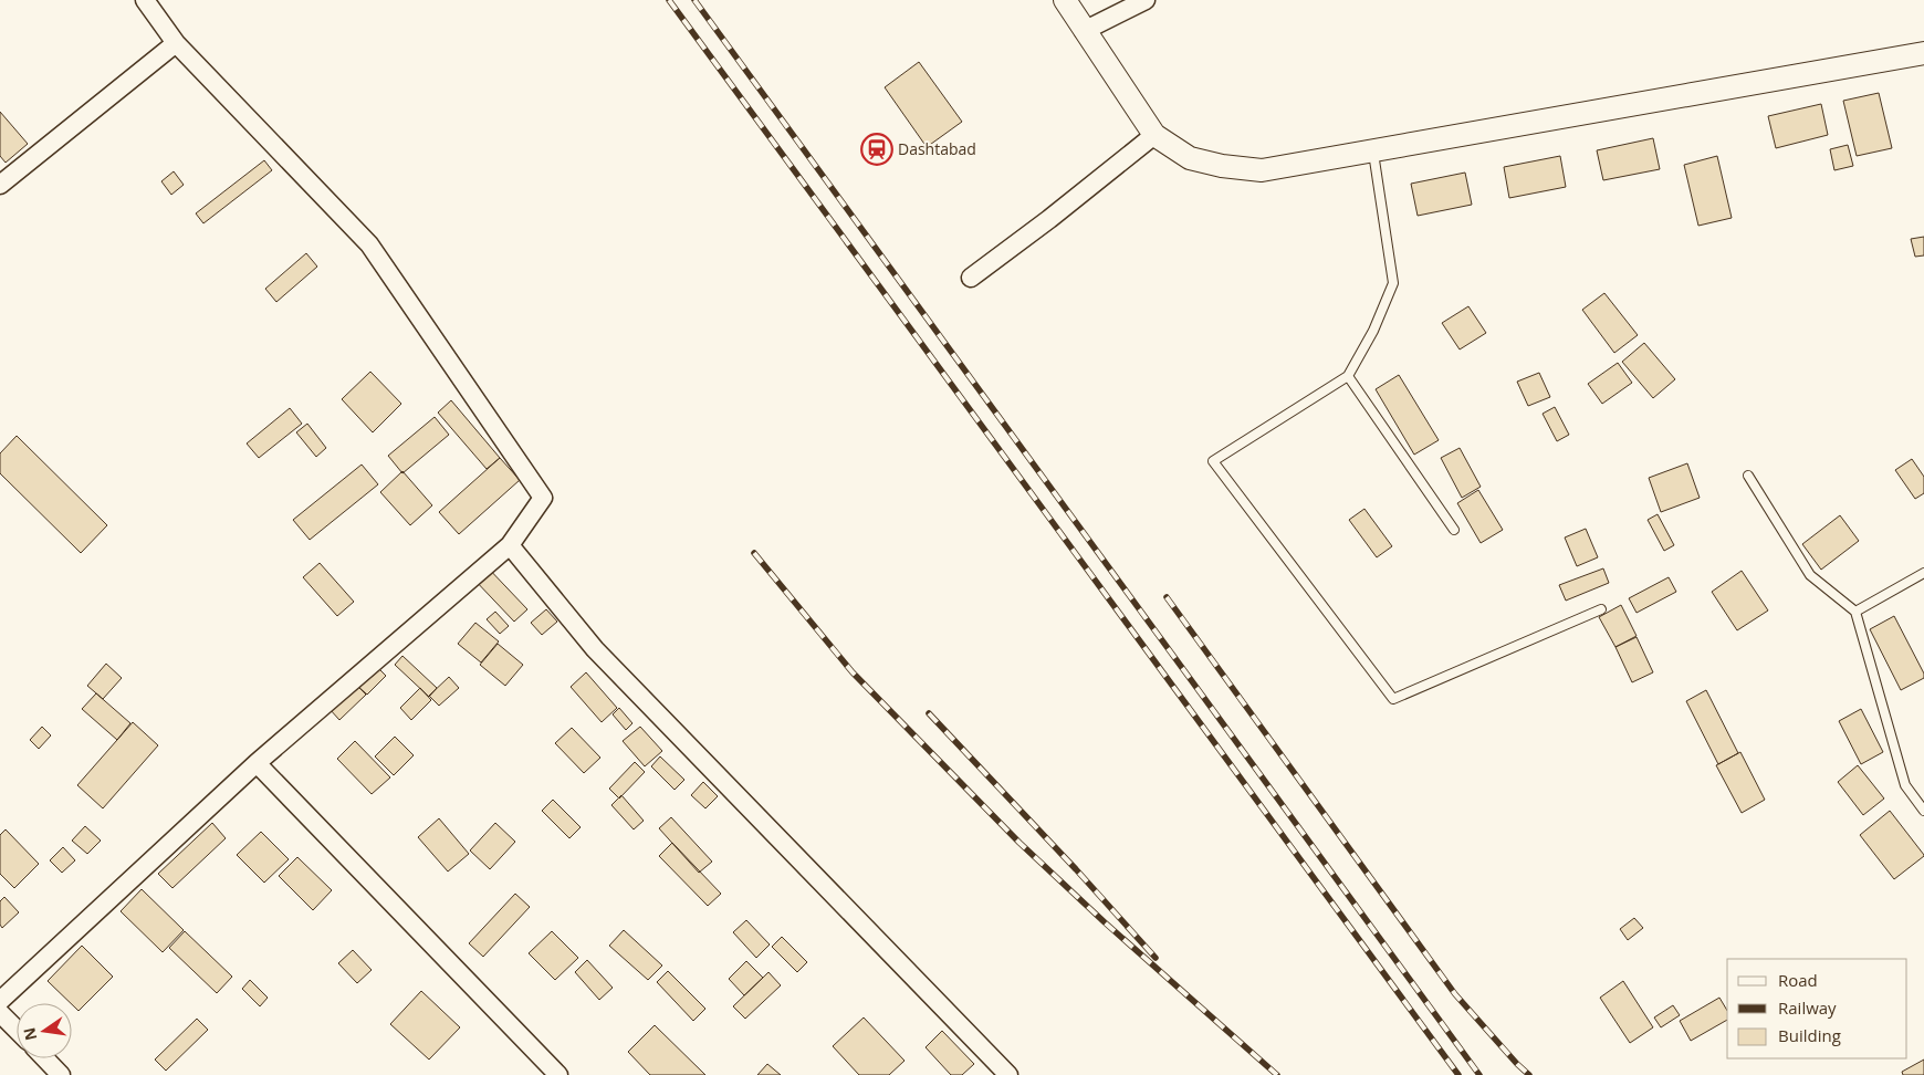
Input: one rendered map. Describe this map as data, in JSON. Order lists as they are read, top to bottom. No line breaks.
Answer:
{"places":{"station":["Dashtabad"]},"legend":["Road","Railway","Building"],"north":"left"}
